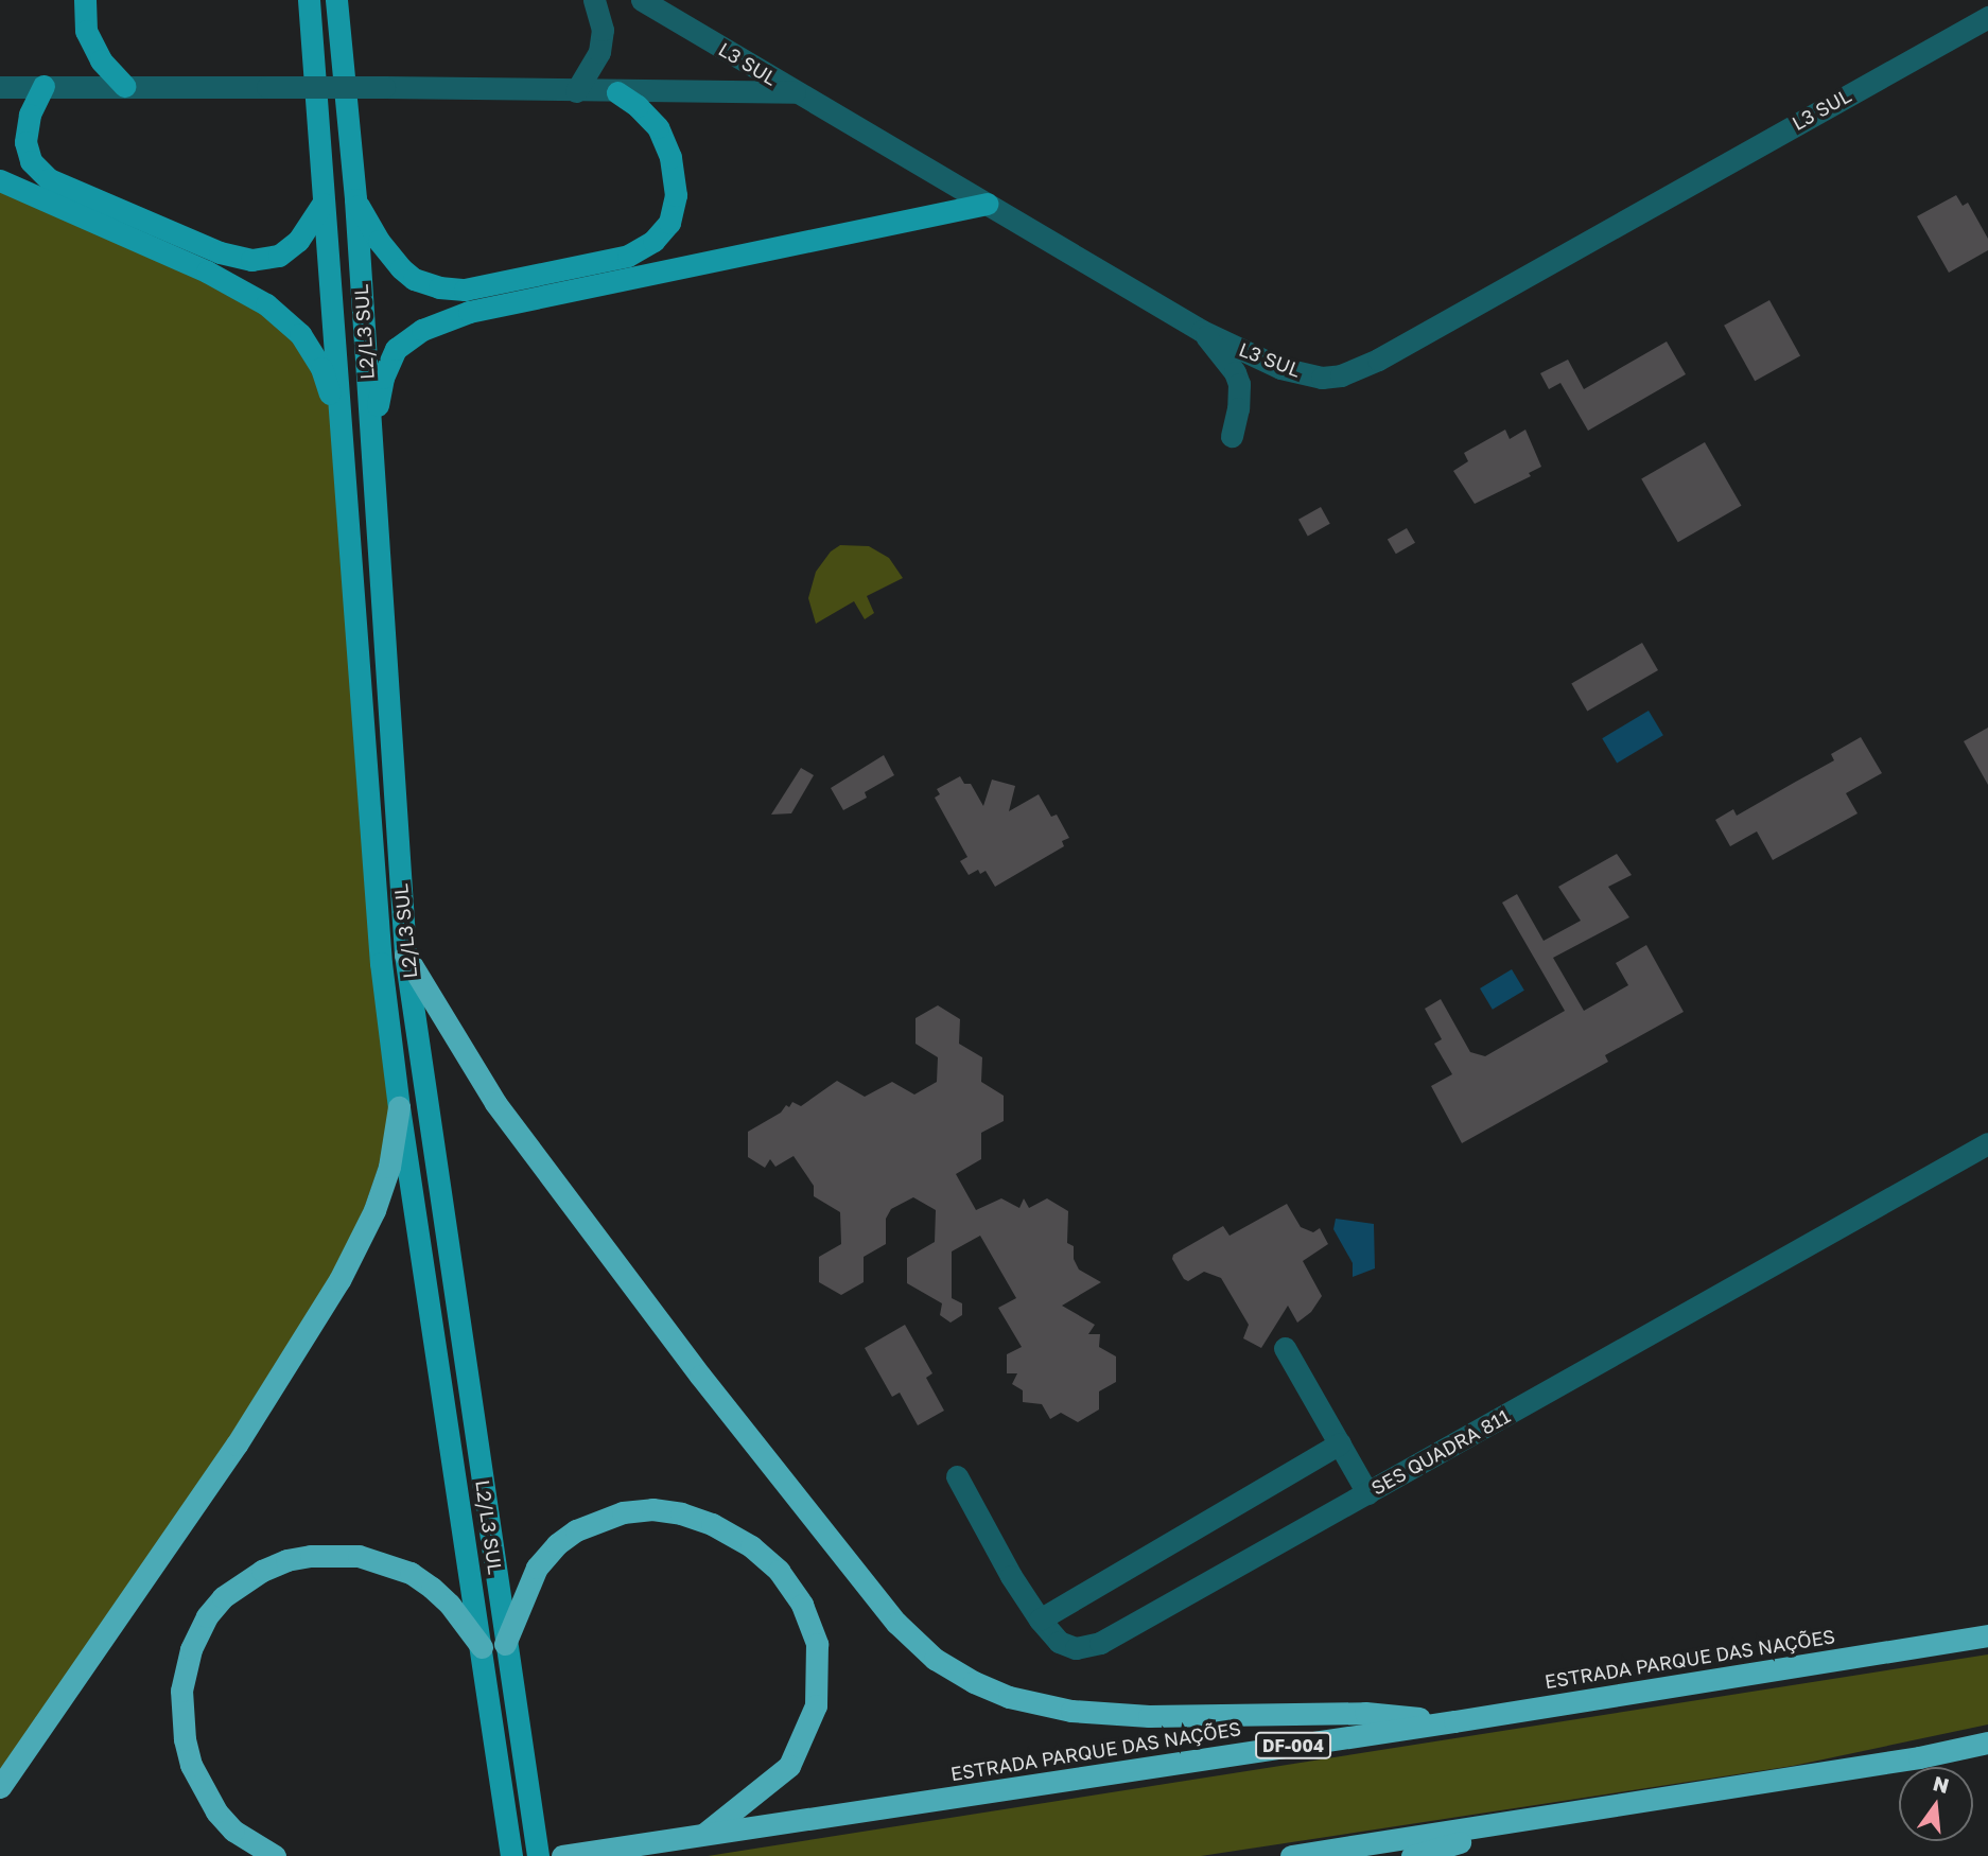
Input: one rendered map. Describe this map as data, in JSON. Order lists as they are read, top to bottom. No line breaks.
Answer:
{"streets":{"highway":["ESTRADA PARQUE DAS NAÇÕES","DF-004"],"main road":["L2/L3 SUL"],"street":["L3 SUL","SES QUADRA 811"]},"north":"top"}
